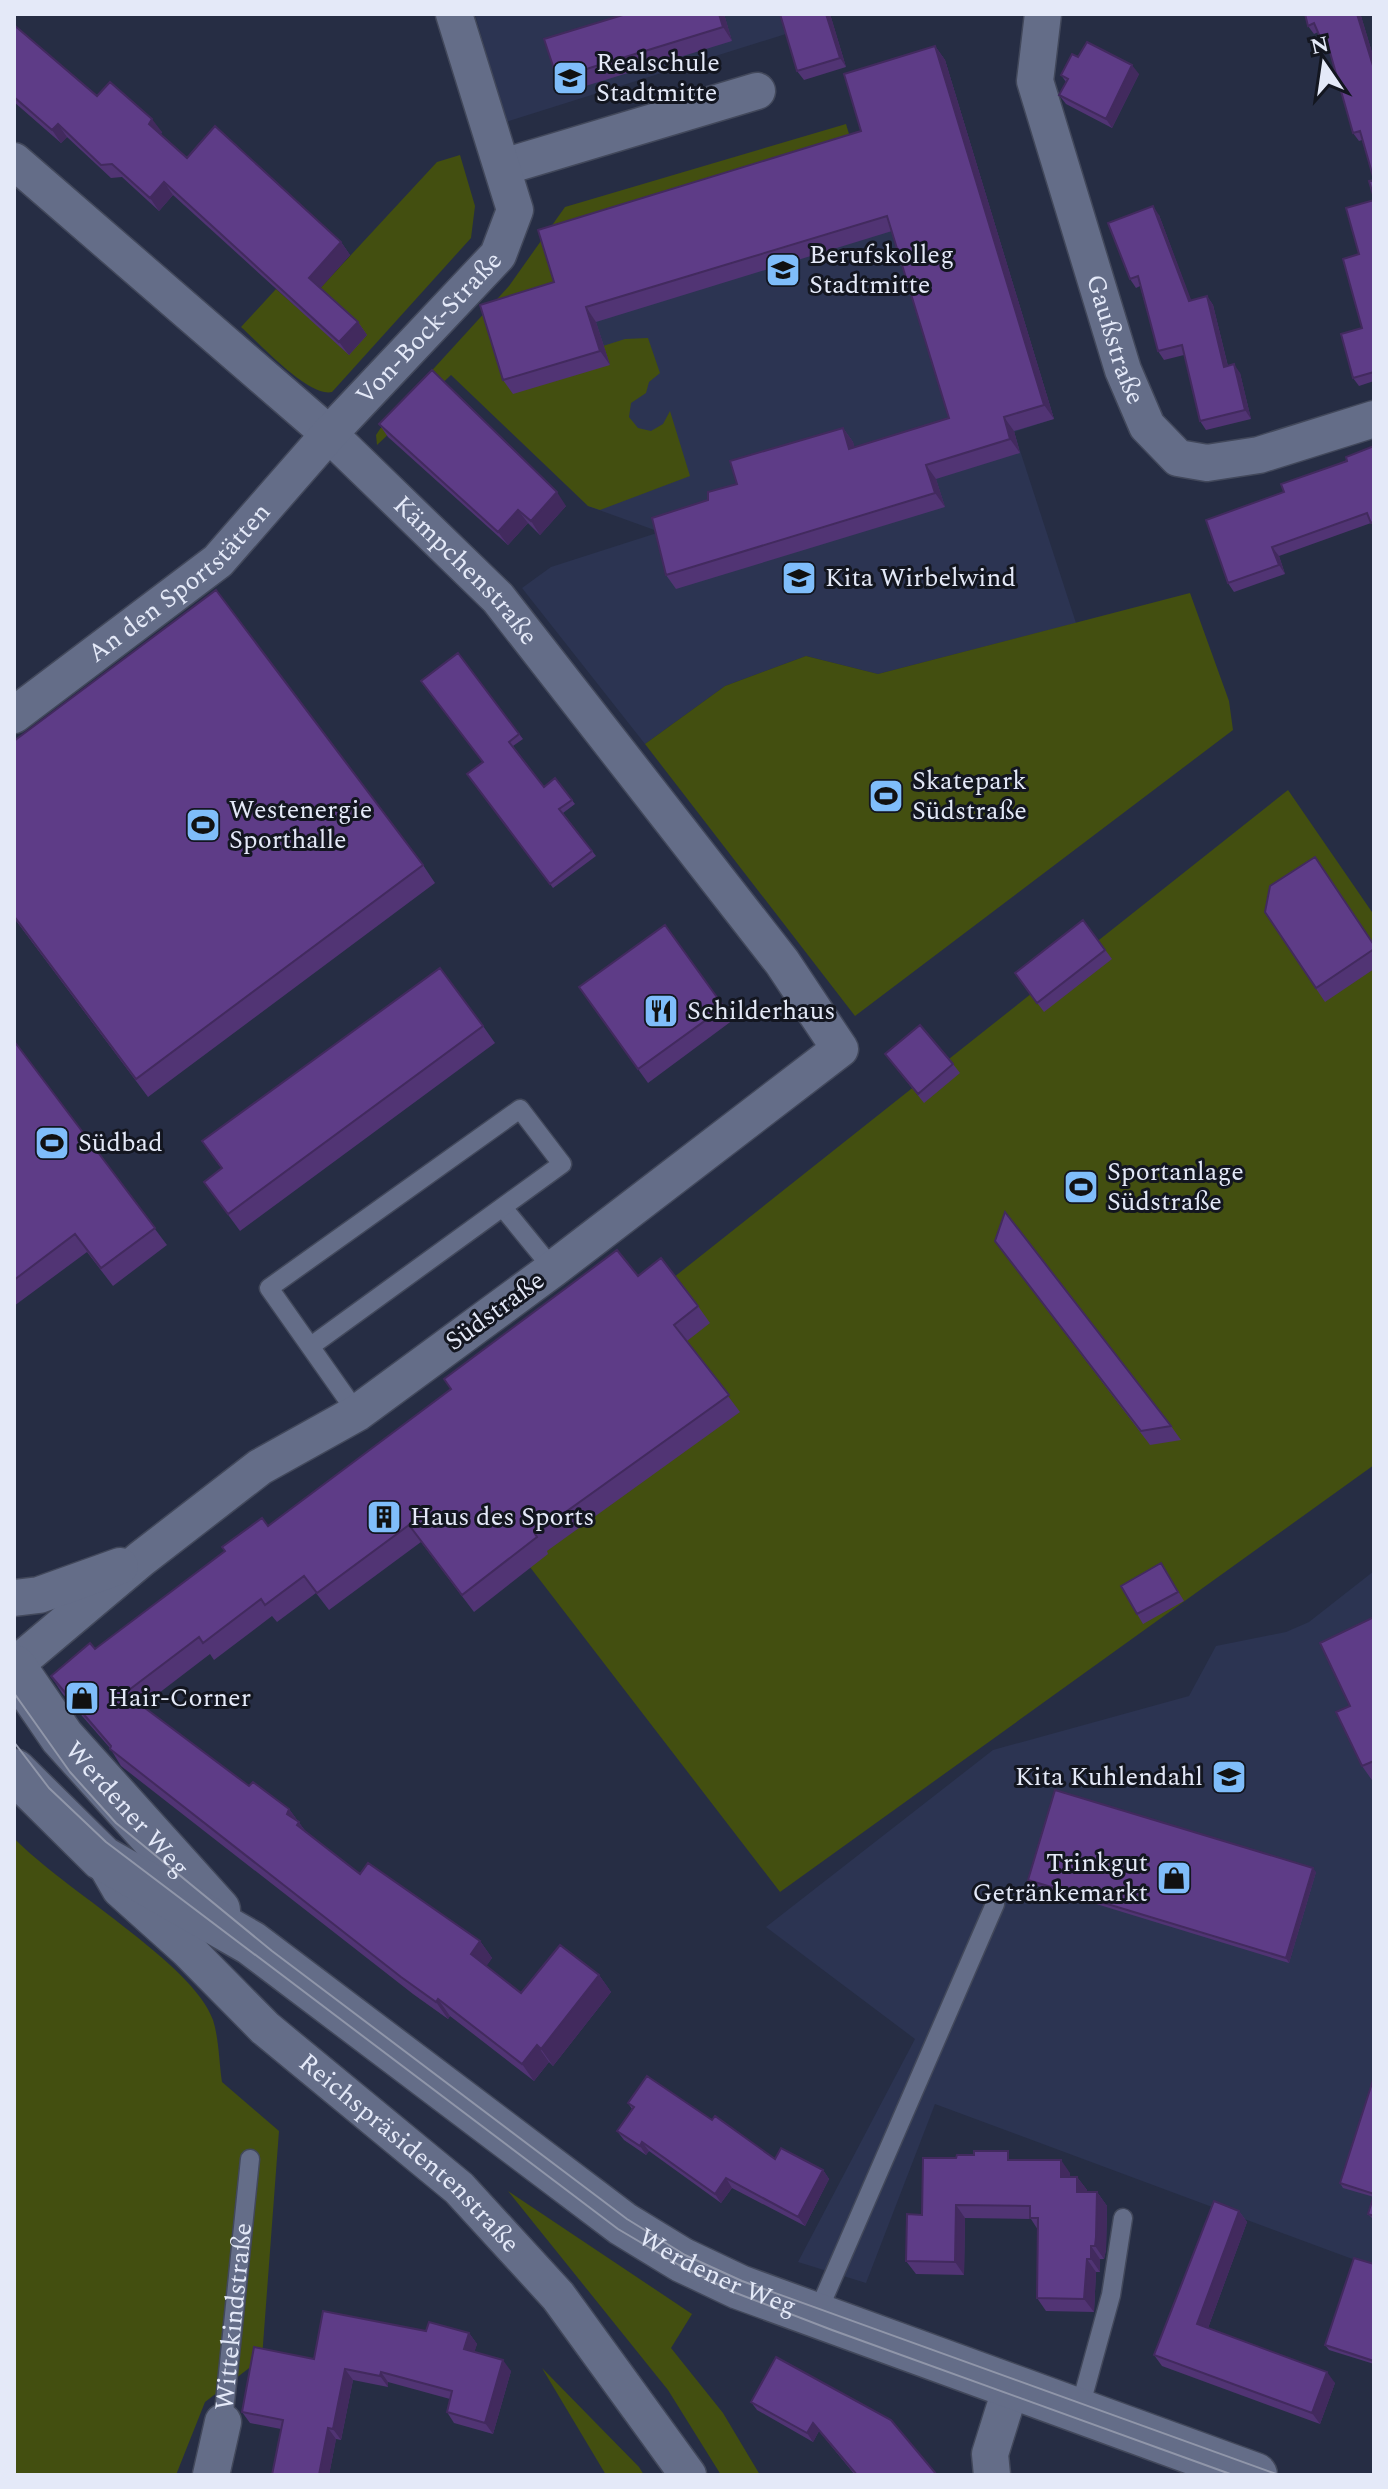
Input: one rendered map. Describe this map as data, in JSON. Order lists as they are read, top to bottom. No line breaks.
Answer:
{"streets":{"main road":["Werdener Weg"],"street":["Von-Bock-Straße","Gaußstraße","Kämpchenstraße","An den Sportstätten","Südstraße","Reichspräsidentenstraße","Wittekindstraße"]},"crossings":[["Von-Bock-Straße","Kämpchenstraße"],["Von-Bock-Straße","An den Sportstätten"],["Kämpchenstraße","An den Sportstätten"],["Kämpchenstraße","Südstraße"],["Südstraße","Werdener Weg"],["Werdener Weg","Reichspräsidentenstraße"]],"places":{"school or university":["Realschule Stadtmitte","Berufskolleg Stadtmitte","Kita Wirbelwind","Kita Kuhlendahl"],"sports":["Skatepark Südstraße","Westenergie Sporthalle","Südbad","Sportanlage Südstraße"],"restaurant":["Schilderhaus"],"building":["Haus des Sports"],"shop":["Hair-Corner","Trinkgut Getränkemarkt"]},"north":"top"}
